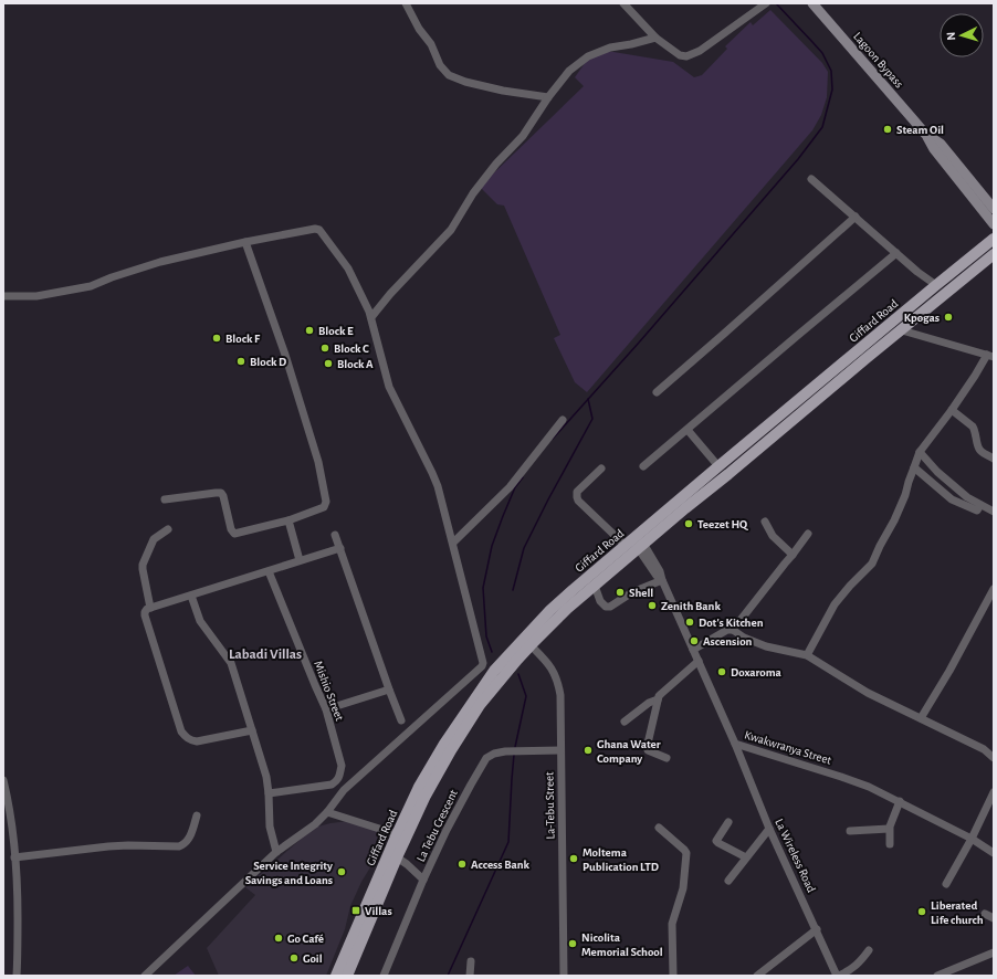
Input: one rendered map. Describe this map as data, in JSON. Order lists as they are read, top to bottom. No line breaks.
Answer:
{"streets":{"main road":["Giffard Road"],"street":["Lagoon Bypass","Mishio Street","Kwakwranya Street","La-Tebu Street","La Tebu Crescent","La Wireless Road"]},"crossings":[["Giffard Road","Kwakwranya Street"],["Giffard Road","La-Tebu Street"],["Kwakwranya Street","La Wireless Road"],["La-Tebu Street","La Tebu Crescent"]],"districts":["Labadi Villas"],"places":{"other":["Steam Oil","Kpogas","Block E","Block F","Block C","Block D","Block A","Teezet HQ","Shell","Zenith Bank","Dot's Kitchen","Ascension","Doxaroma","Ghana Water Company","Moltema Publication LTD","Access Bank","Service Integrity Savings and Loans","Liberated Life church","Go Café","Nicolita Memorial School","Goil"],"transit":["Villas"]},"north":"left"}
